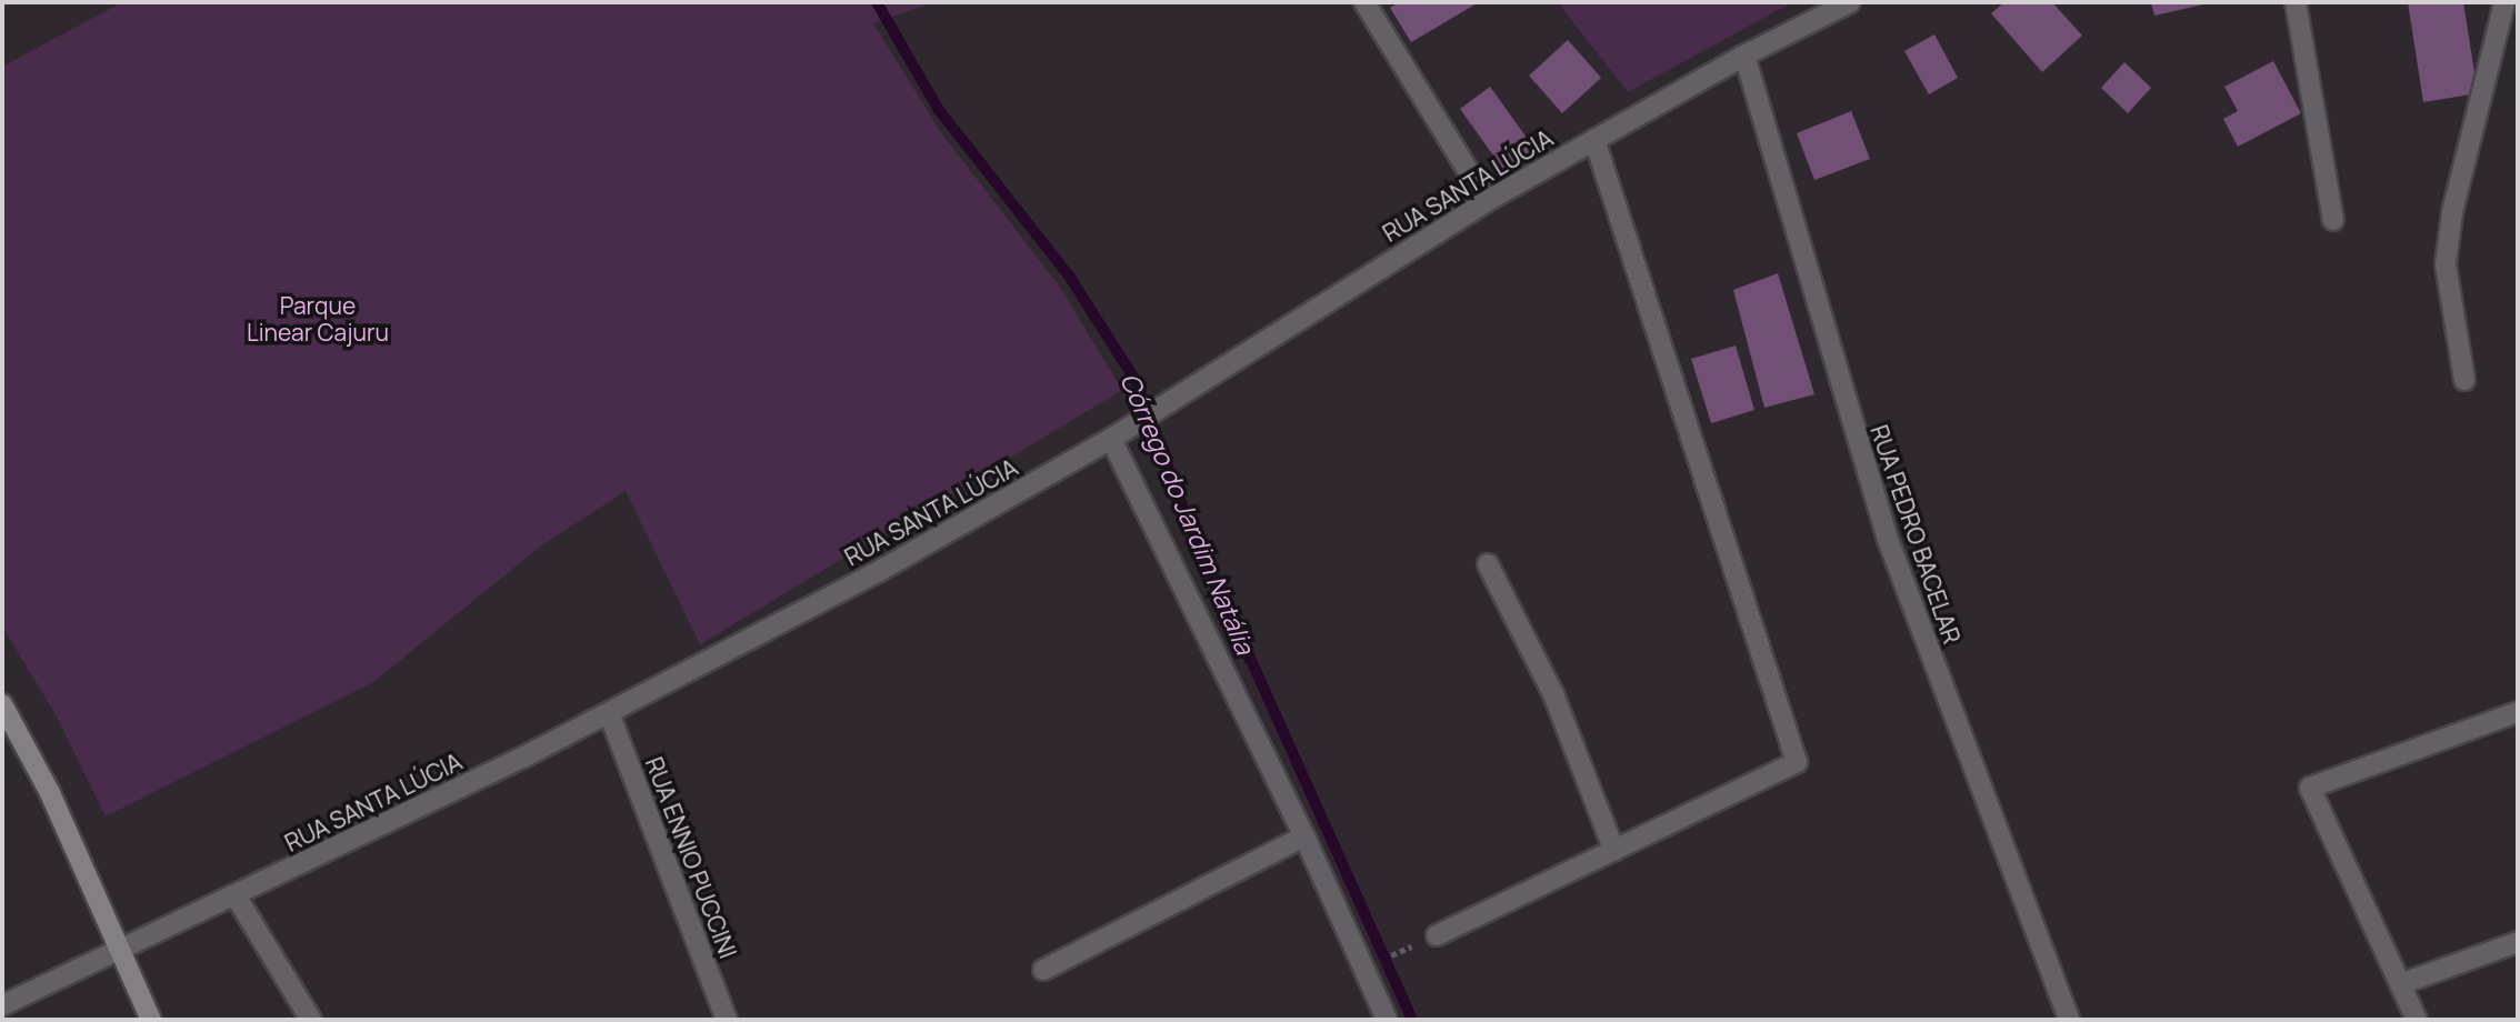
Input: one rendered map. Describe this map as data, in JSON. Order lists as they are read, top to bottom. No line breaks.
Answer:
{"streets":{"street":["RUA SANTA LÚCIA","RUA PEDRO BACELAR","RUA ENNIO PUCCINI"]},"crossings":[["RUA SANTA LÚCIA","RUA PEDRO BACELAR"],["RUA SANTA LÚCIA","RUA ENNIO PUCCINI"]],"water":["Córrego do Jardim Natália"],"parks":["Parque Linear Cajuru"]}
